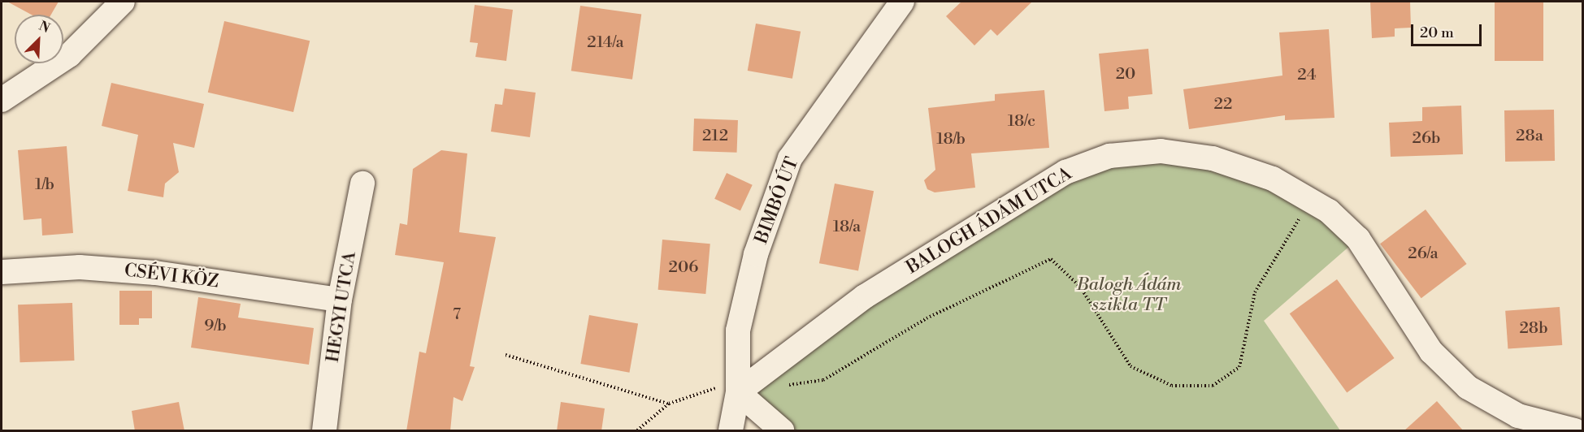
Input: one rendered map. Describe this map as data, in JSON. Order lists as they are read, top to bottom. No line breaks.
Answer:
{"streets":{"street":["BIMBÓ ÚT","BALOGH ÁDÁM UTCA","CSÉVI KÖZ","HEGYI UTCA"]},"crossings":[["BIMBÓ ÚT","BALOGH ÁDÁM UTCA"],["CSÉVI KÖZ","HEGYI UTCA"]],"parks":["Balogh Ádám szikla TT"],"house_numbers":["214/a","20","24","22","18/c","212","28a","26b","18/b","1/b","18/a","26/a","206","7","9/b","28b"],"scale_bar":"20 m","north":"top right"}
